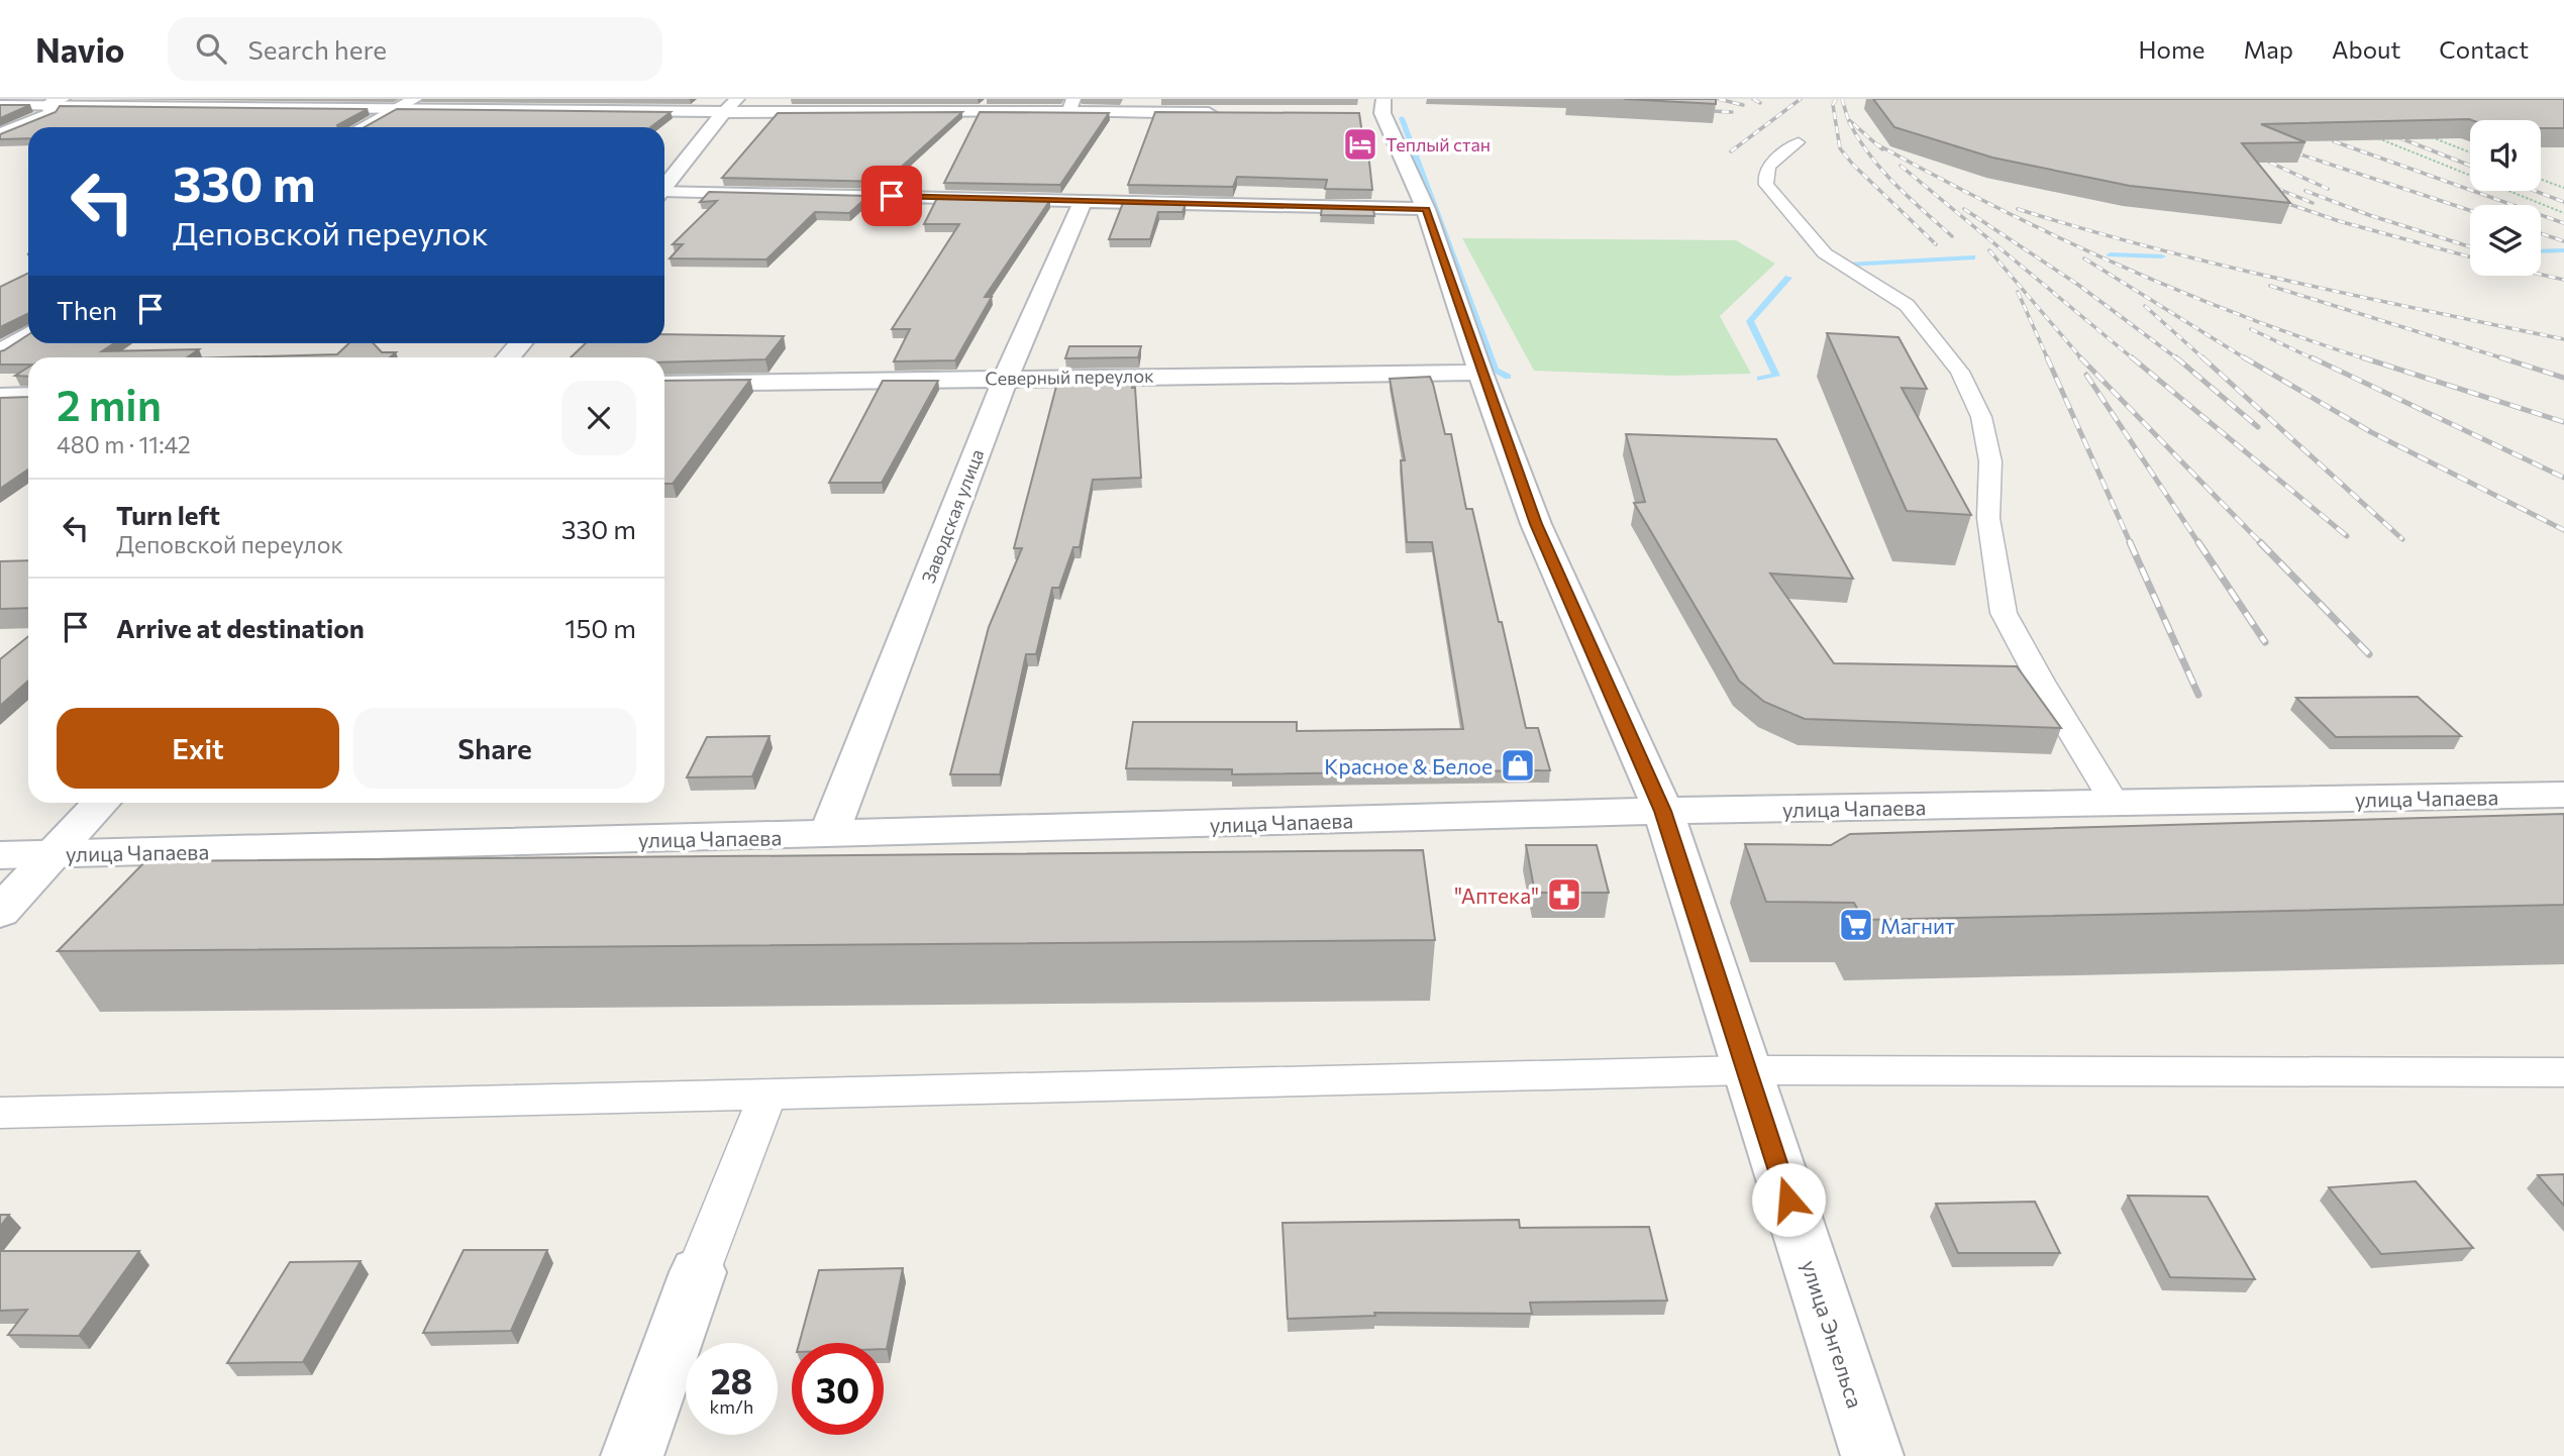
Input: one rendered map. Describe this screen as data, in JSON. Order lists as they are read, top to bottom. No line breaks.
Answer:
{"streets":{"street":["Северный переулок","Заводская улица","улица Чапаева","улица Энгельса"]},"crossings":[["Северный переулок","Заводская улица"],["Северный переулок","улица Энгельса"],["Заводская улица","улица Чапаева"],["улица Чапаева","улица Энгельса"]],"places":{"hotel":["Теплый стан"],"shop":["Красное & Белое"],"pharmacy":["\"Аптека\""],"supermarket":["Магнит"]},"page":{"header":"Navio","search":"Search here","nav":["Home","Map","About","Contact"],"turn":["330 m","Деповской переулок"],"then":"Then","heading":["2 min","480 m · 11:42"],"list":[{"name":"Turn left","note":"Деповской переулок","value":"330 m"},{"name":"Arrive at destination","value":"150 m"}],"buttons":["Exit","Share"],"speed":"28 km/h","limit":"30"}}
